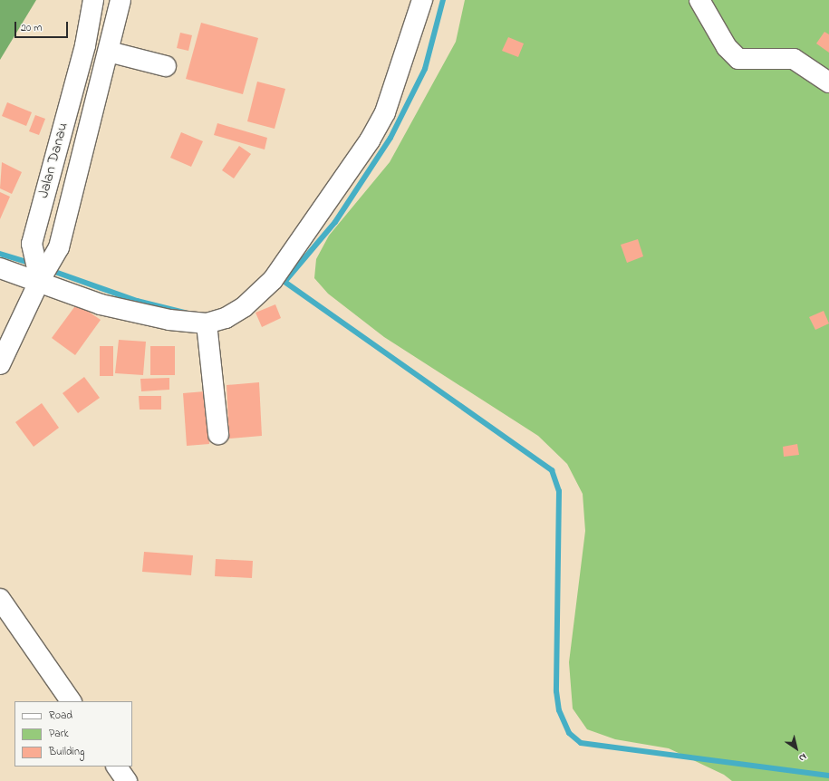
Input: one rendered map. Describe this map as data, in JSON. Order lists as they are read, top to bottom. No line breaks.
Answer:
{"streets":{"street":["Jalan Danau"]},"legend":["Road","Park","Building"],"scale_bar":"20 m","north":"bottom right"}
